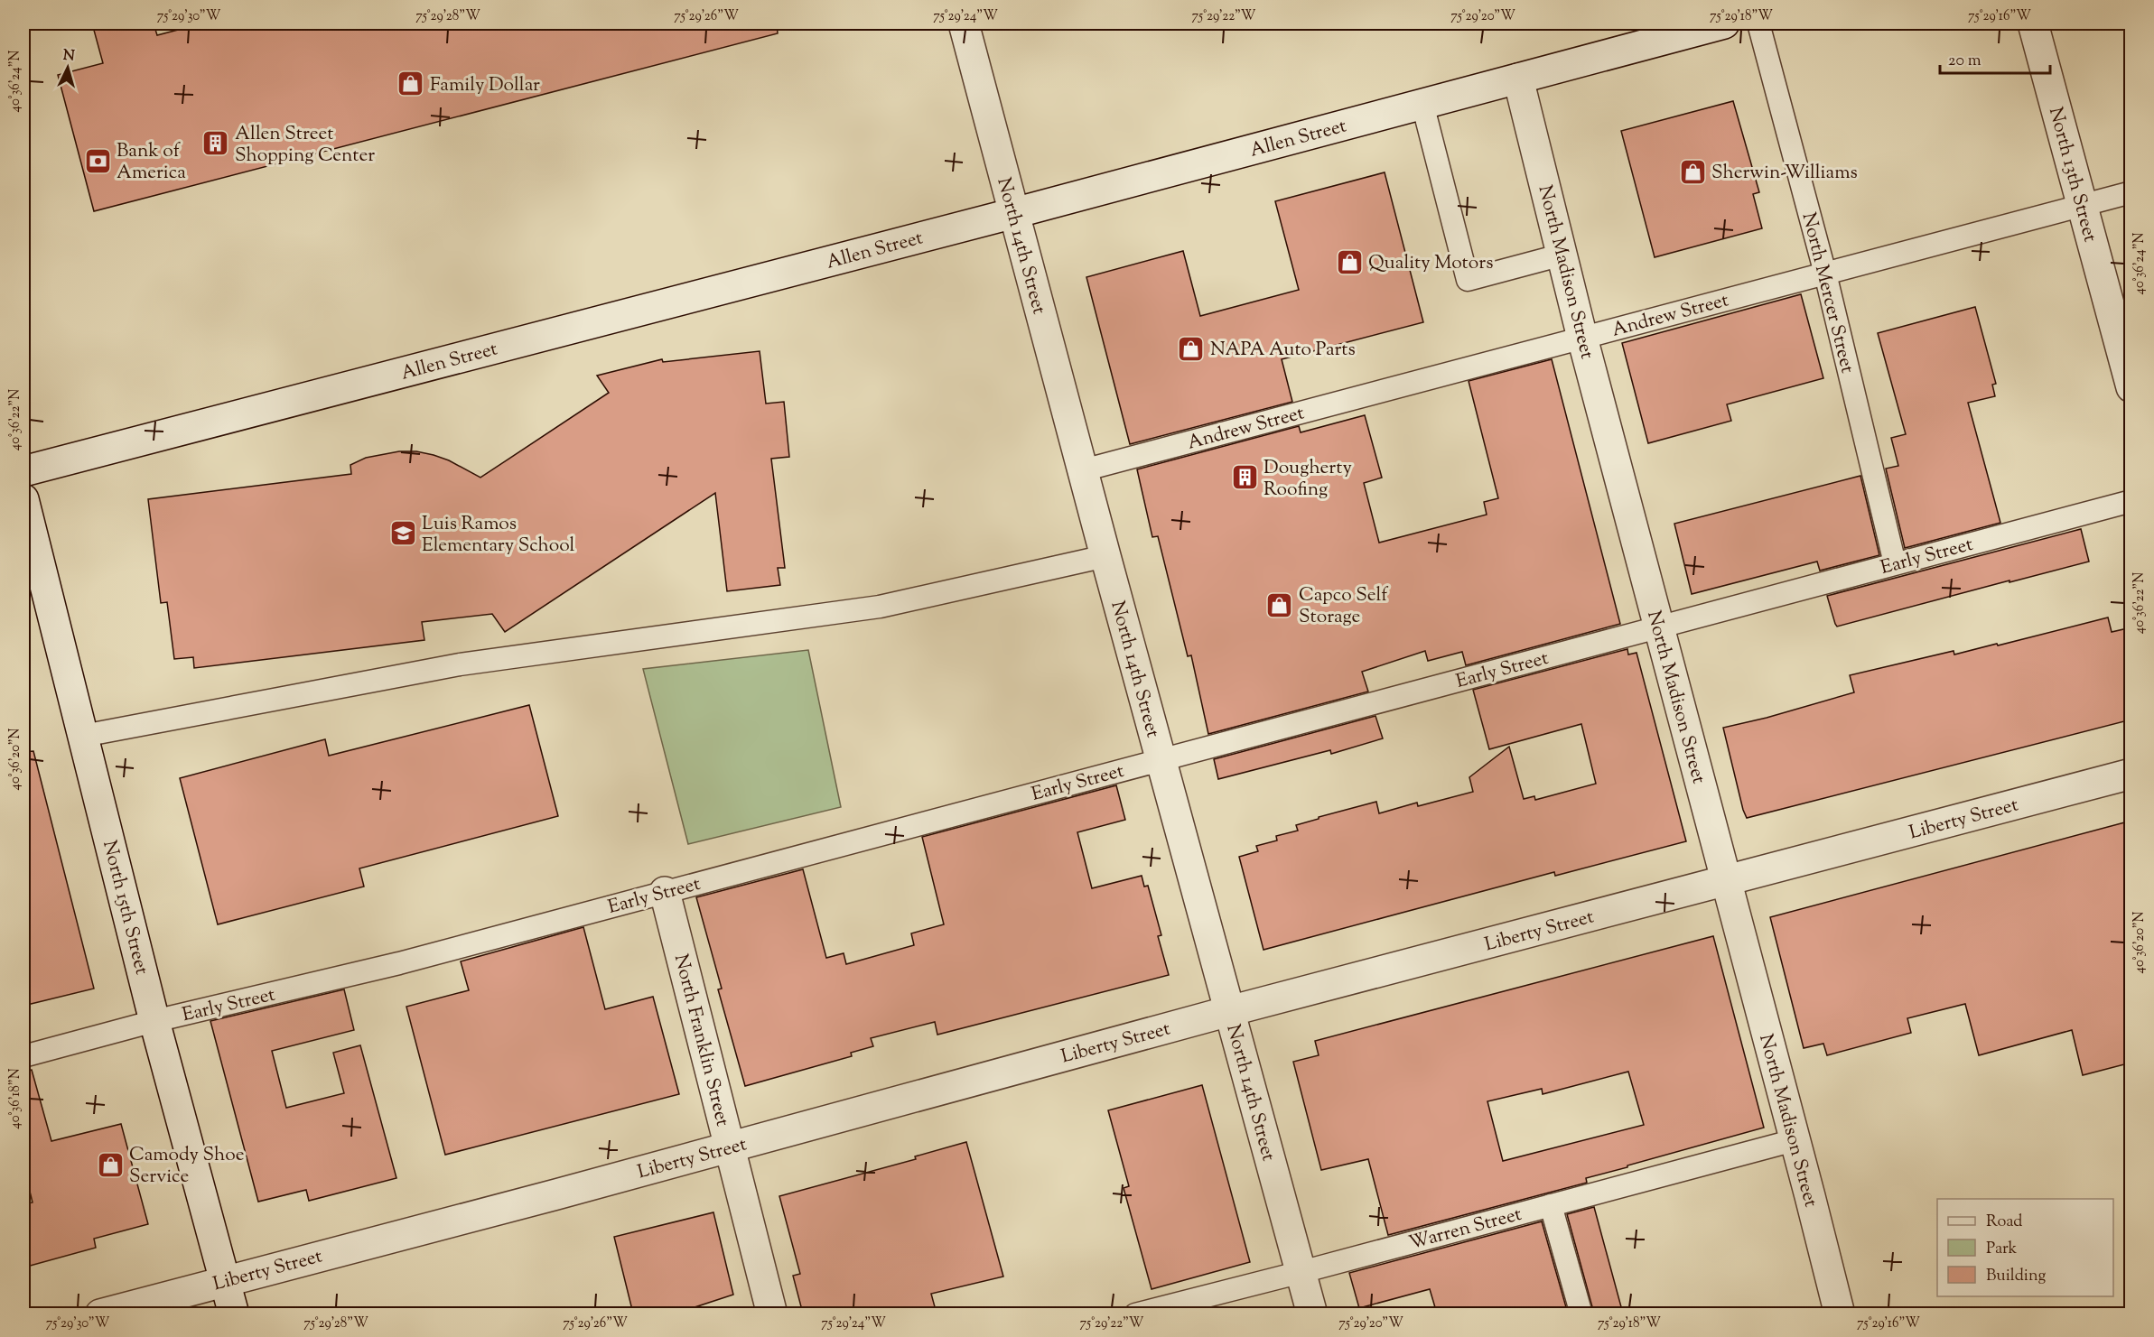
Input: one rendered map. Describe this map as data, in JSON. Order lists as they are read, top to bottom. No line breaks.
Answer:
{"streets":{"street":["Allen Street","North 13th Street","North 14th Street","North Madison Street","Liberty Street","North 15th Street","North Franklin Street"],"lane":["North Mercer Street","Andrew Street","Early Street","Warren Street"]},"crossings":[["Allen Street","North 14th Street"],["Allen Street","North Madison Street"],["North 13th Street","Andrew Street"],["North 14th Street","Andrew Street"],["North 14th Street","Early Street"],["North 14th Street","Liberty Street"],["North 14th Street","Warren Street"],["North Madison Street","Andrew Street"],["North Madison Street","Early Street"],["North Madison Street","Liberty Street"],["North Madison Street","Warren Street"],["North Mercer Street","Andrew Street"],["North Mercer Street","Early Street"],["Early Street","North 15th Street"],["Early Street","North Franklin Street"],["Liberty Street","North 15th Street"],["Liberty Street","North Franklin Street"]],"places":{"shop":["Family Dollar","Sherwin-Williams","Quality Motors","NAPA Auto Parts","Capco Self Storage","Camody Shoe Service"],"building":["Allen Street Shopping Center","Dougherty Roofing"],"bank":["Bank of America"],"school or university":["Luis Ramos Elementary School"]},"legend":["Road","Park","Building"],"scale_bar":"20 m","north":"top","coordinates":["75°29'30\"W","75°29'28\"W","75°29'26\"W","75°29'24\"W","75°29'22\"W","75°29'20\"W","75°29'18\"W","75°29'16\"W","40°36'24\"N","40°36'22\"N","40°36'20\"N","40°36'18\"N"]}
